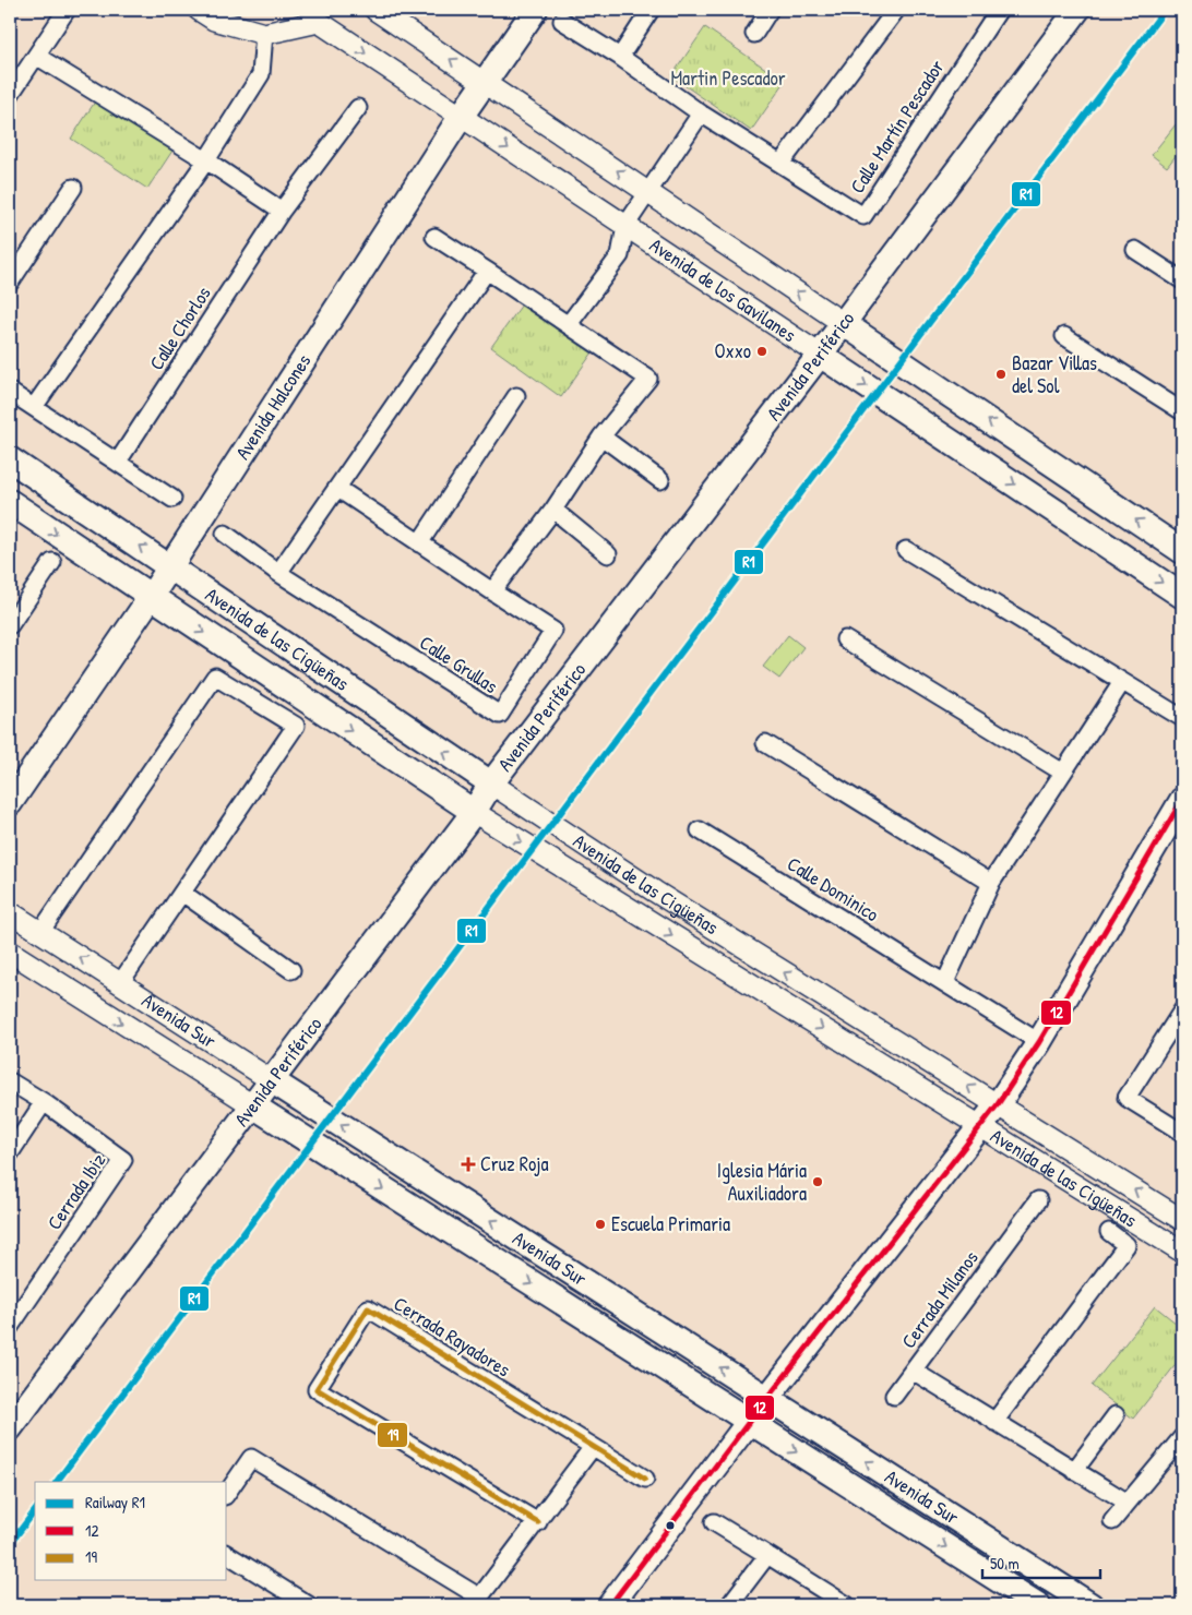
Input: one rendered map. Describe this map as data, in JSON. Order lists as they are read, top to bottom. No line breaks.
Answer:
{"streets":{"main road":["Avenida de los Gavilanes","Avenida Periférico","Avenida Halcones","Avenida de las Cigüeñas","Avenida Sur"],"street":["Calle Martín Pescador","Calle Chorlos","Calle Grullas","Calle Dominico","Cerrada Ibiz","Cerrada Milanos","Cerrada Rayadores"]},"crossings":[["Avenida de los Gavilanes","Avenida Periférico"],["Avenida de los Gavilanes","Avenida Halcones"],["Avenida Periférico","Avenida de las Cigüeñas"],["Avenida Periférico","Avenida Sur"],["Avenida Halcones","Avenida de las Cigüeñas"]],"parks":["Martin Pescador"],"places":{"other":["Oxxo","Bazar Villas del Sol","Iglesia Mária Auxiliadora","Escuela Primaria"],"health":["Cruz Roja"]},"lines":["rail line R1","transit line 12","transit line 19"],"legend":["Railway R1","12","19"],"scale_bar":"50 m"}
